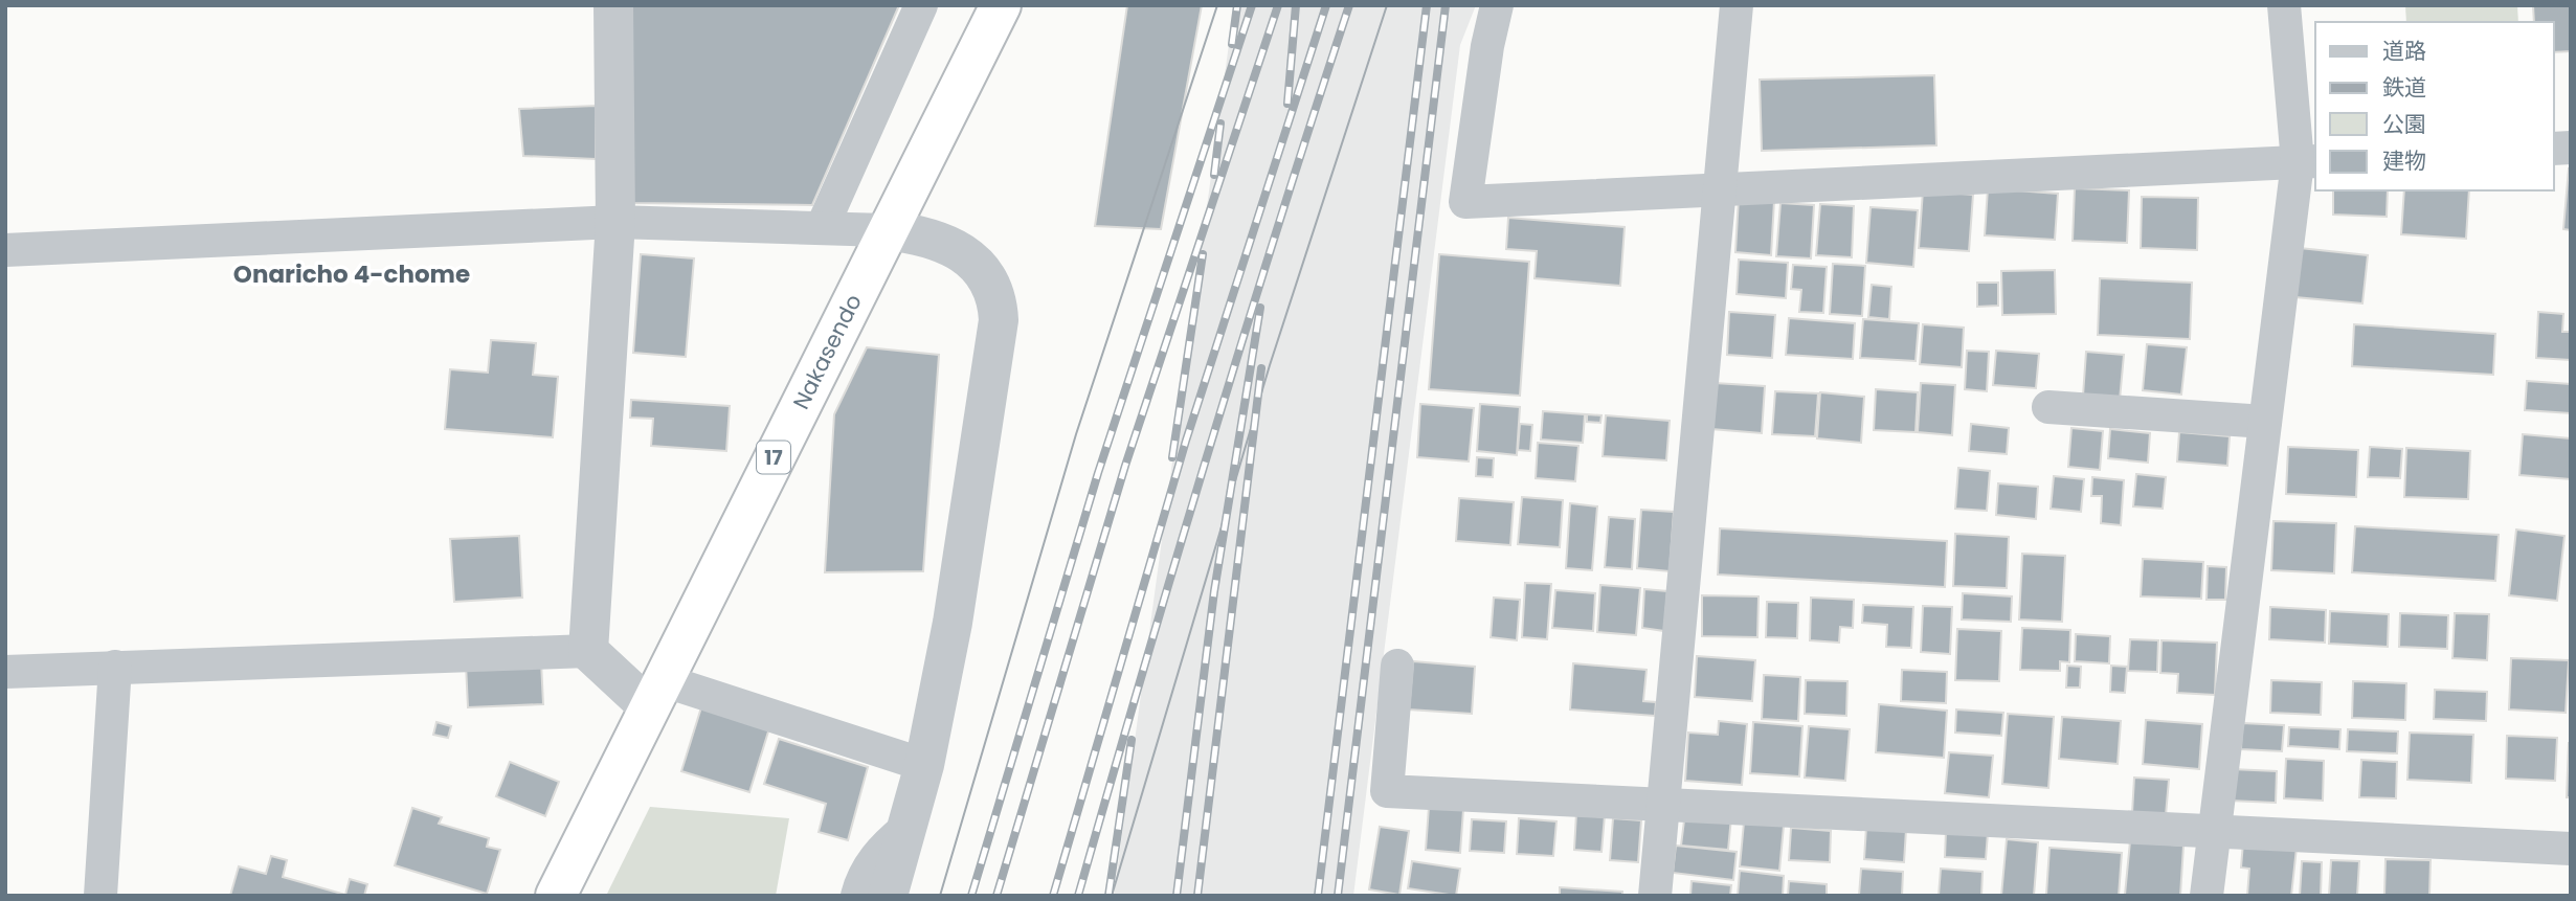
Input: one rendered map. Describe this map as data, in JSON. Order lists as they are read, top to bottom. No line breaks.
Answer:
{"streets":{"highway":["Nakasendo","17"]},"districts":["Onaricho 4-chome"],"legend":["道路","鉄道","公園","建物"]}
